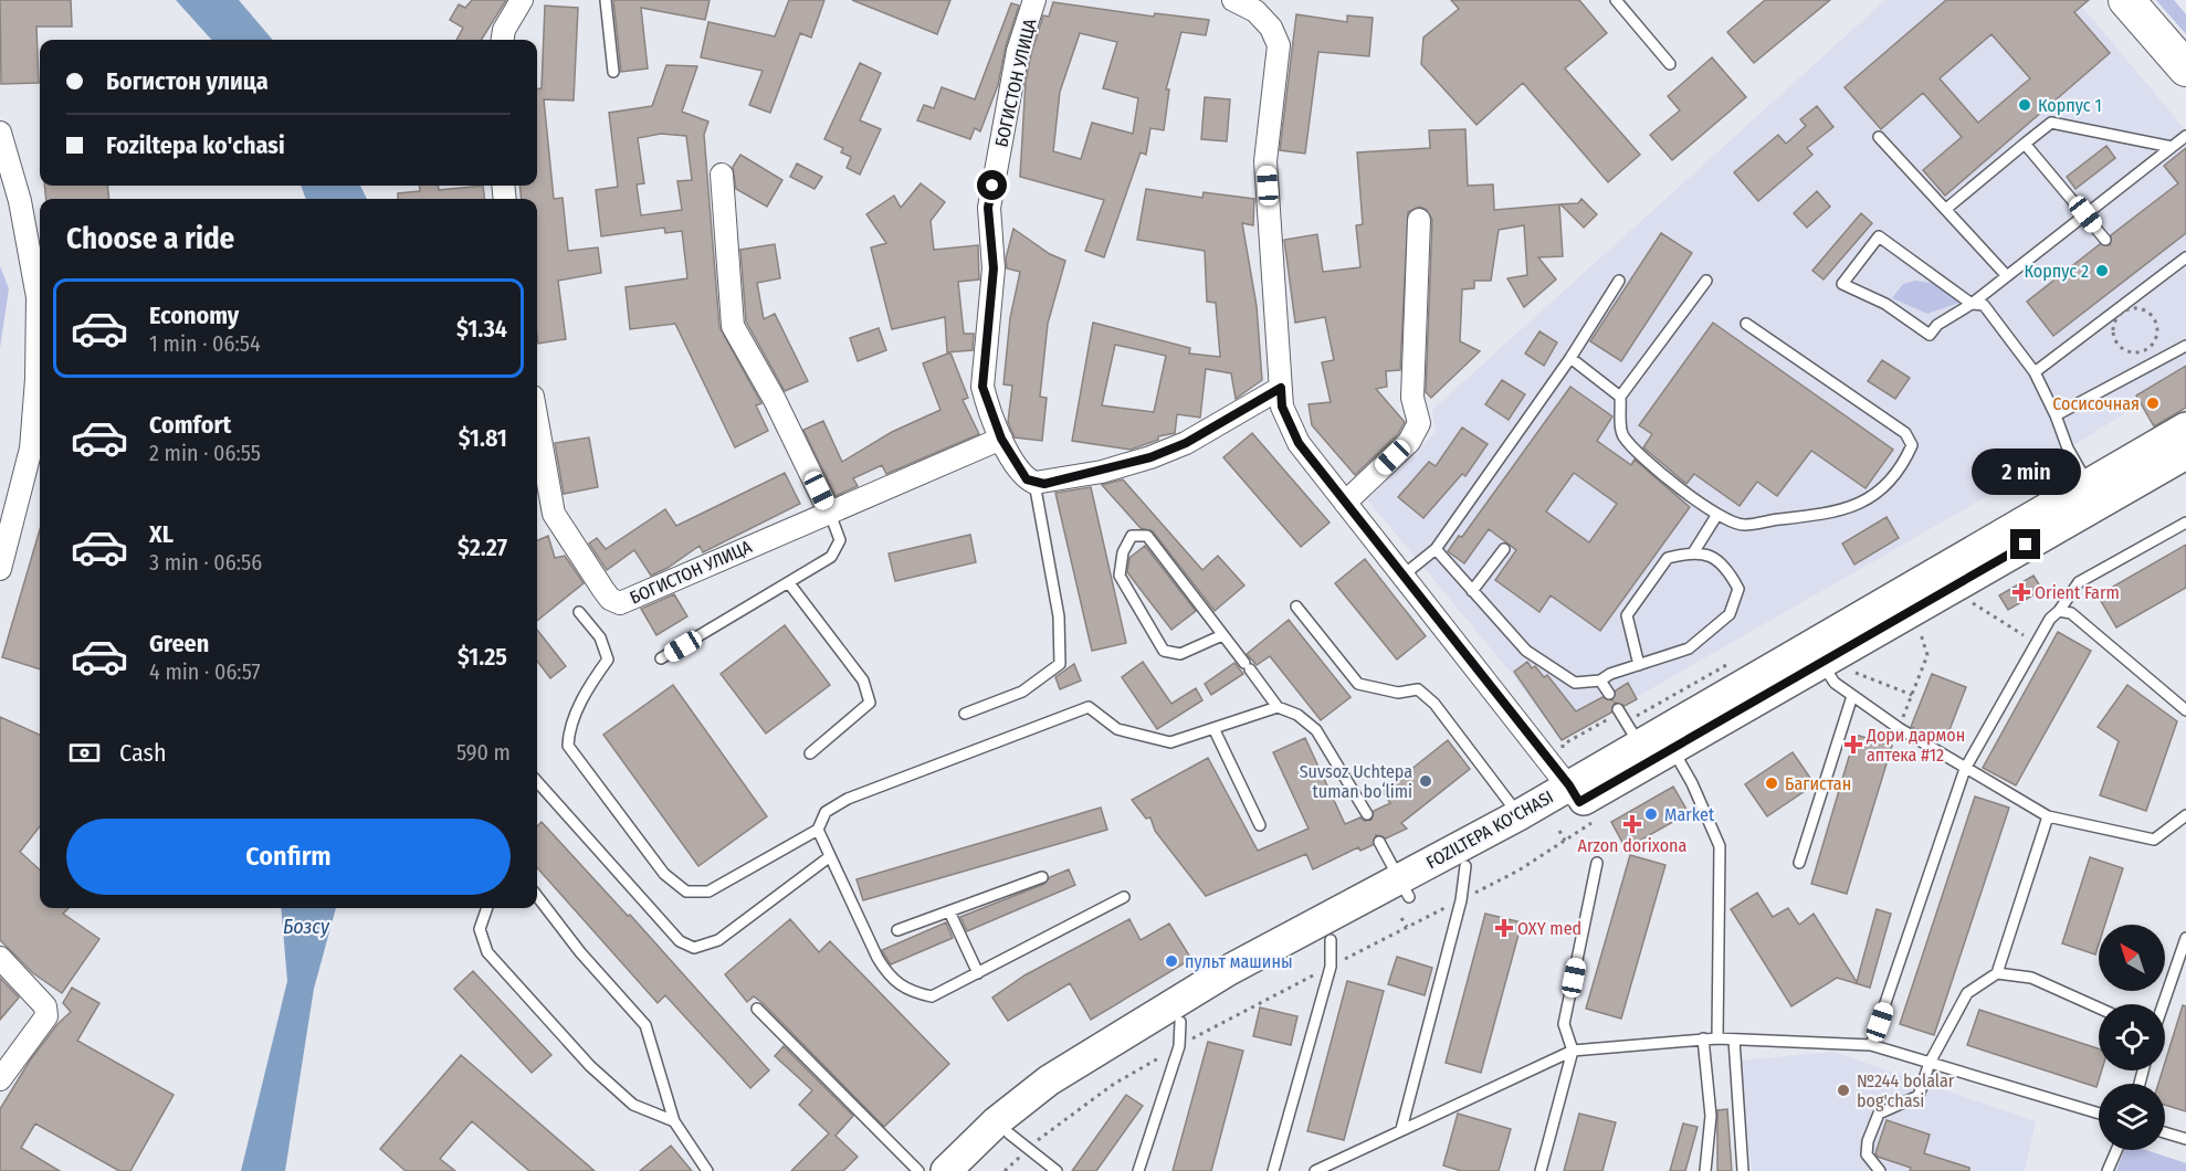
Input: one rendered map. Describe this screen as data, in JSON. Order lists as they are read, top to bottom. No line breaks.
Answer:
{"streets":{"main road":["FOZILTEPA KO'CHASI"],"street":["БОГИСТОН УЛИЦА"]},"water":["Бозсу"],"places":{"other":["Корпус 1","Корпус 2","Сосисочная","Suvsoz Uchtepa tuman boʻlimi","Багистан","Market","пульт машины","№244 bolalar bog'chasi"],"health":["Orient Farm","Дори дармон аптека #12","Arzon dorixona","OXY med"]},"north":"top left","page":{"banner":["Богистон улица","Foziltepa ko'chasi"],"heading":"Choose a ride","list":[{"name":"Economy","note":"1 min · 06:54","value":"$1.34"},{"name":"Comfort","note":"2 min · 06:55","value":"$1.81"},{"name":"XL","note":"3 min · 06:56","value":"$2.27"},{"name":"Green","note":"4 min · 06:57","value":"$1.25"}],"bubble":"2 min","pay":["Cash","590 m"],"buttons":"Confirm"}}
